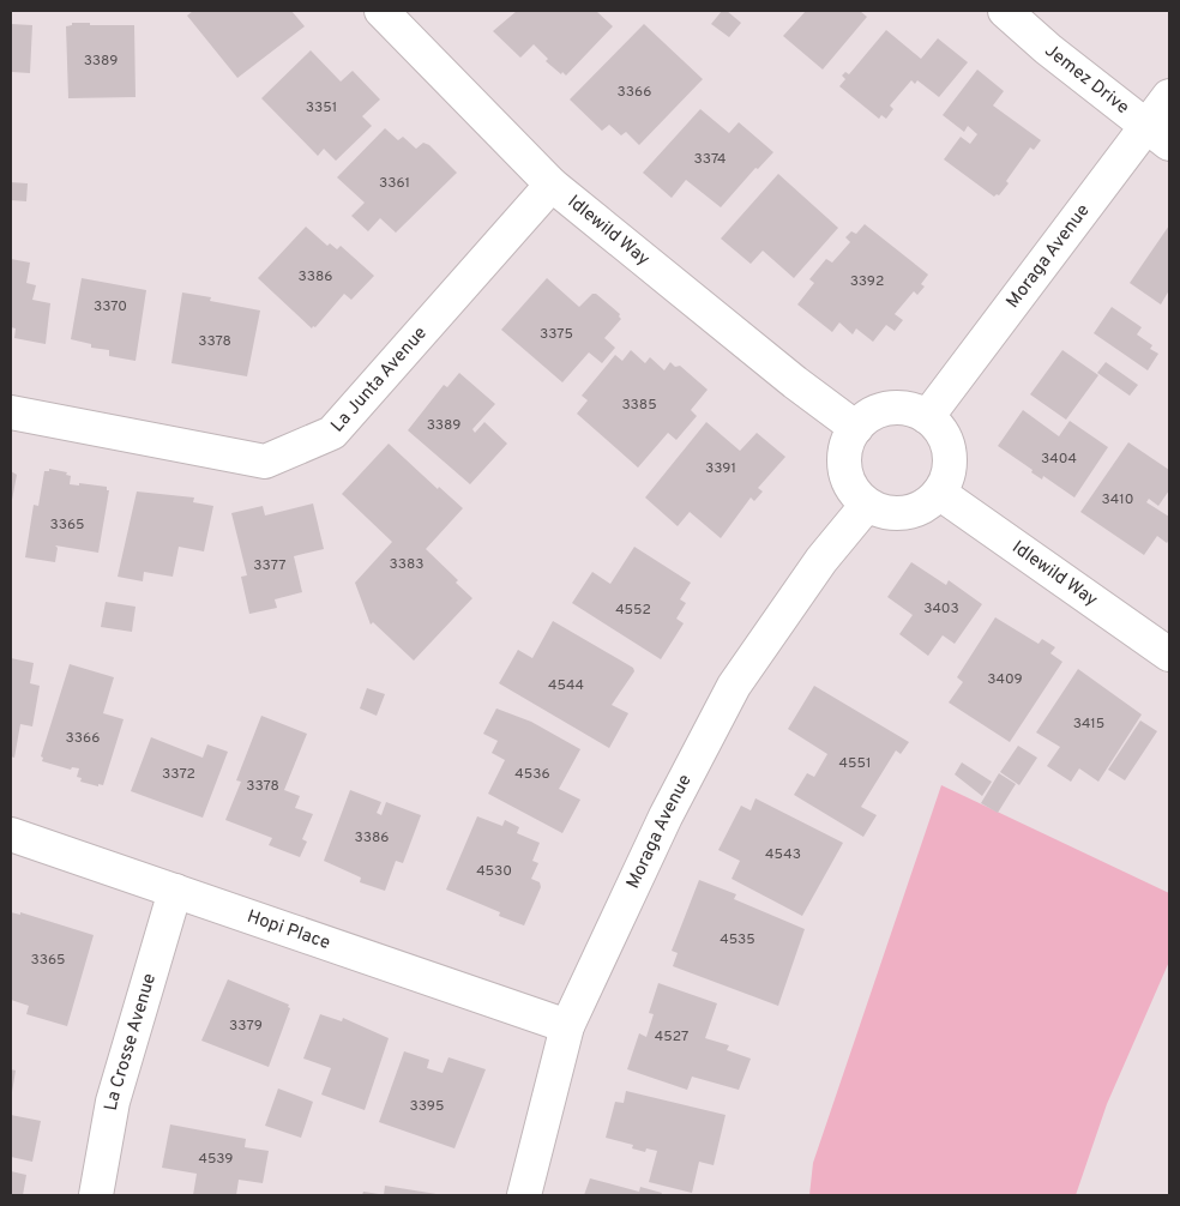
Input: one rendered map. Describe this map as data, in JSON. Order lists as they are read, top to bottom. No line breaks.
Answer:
{"streets":{"street":["Jemez Drive","Idlewild Way","Moraga Avenue","La Junta Avenue","Hopi Place","La Crosse Avenue"]},"crossings":[["Jemez Drive","Moraga Avenue"],["Idlewild Way","Moraga Avenue"],["Idlewild Way","La Junta Avenue"],["Moraga Avenue","Hopi Place"],["Hopi Place","La Crosse Avenue"]],"house_numbers":["3389","3366","3351","3374","3361","3386","3392","3370","3375","3378","3385","3389","3404","3391","3410","3365","3383","3377","3403","4552","3409","4544","3415","3366","4551","3372","4536","3378","3386","4543","4530","4535","3365","3379","4527","3395","4539"]}
